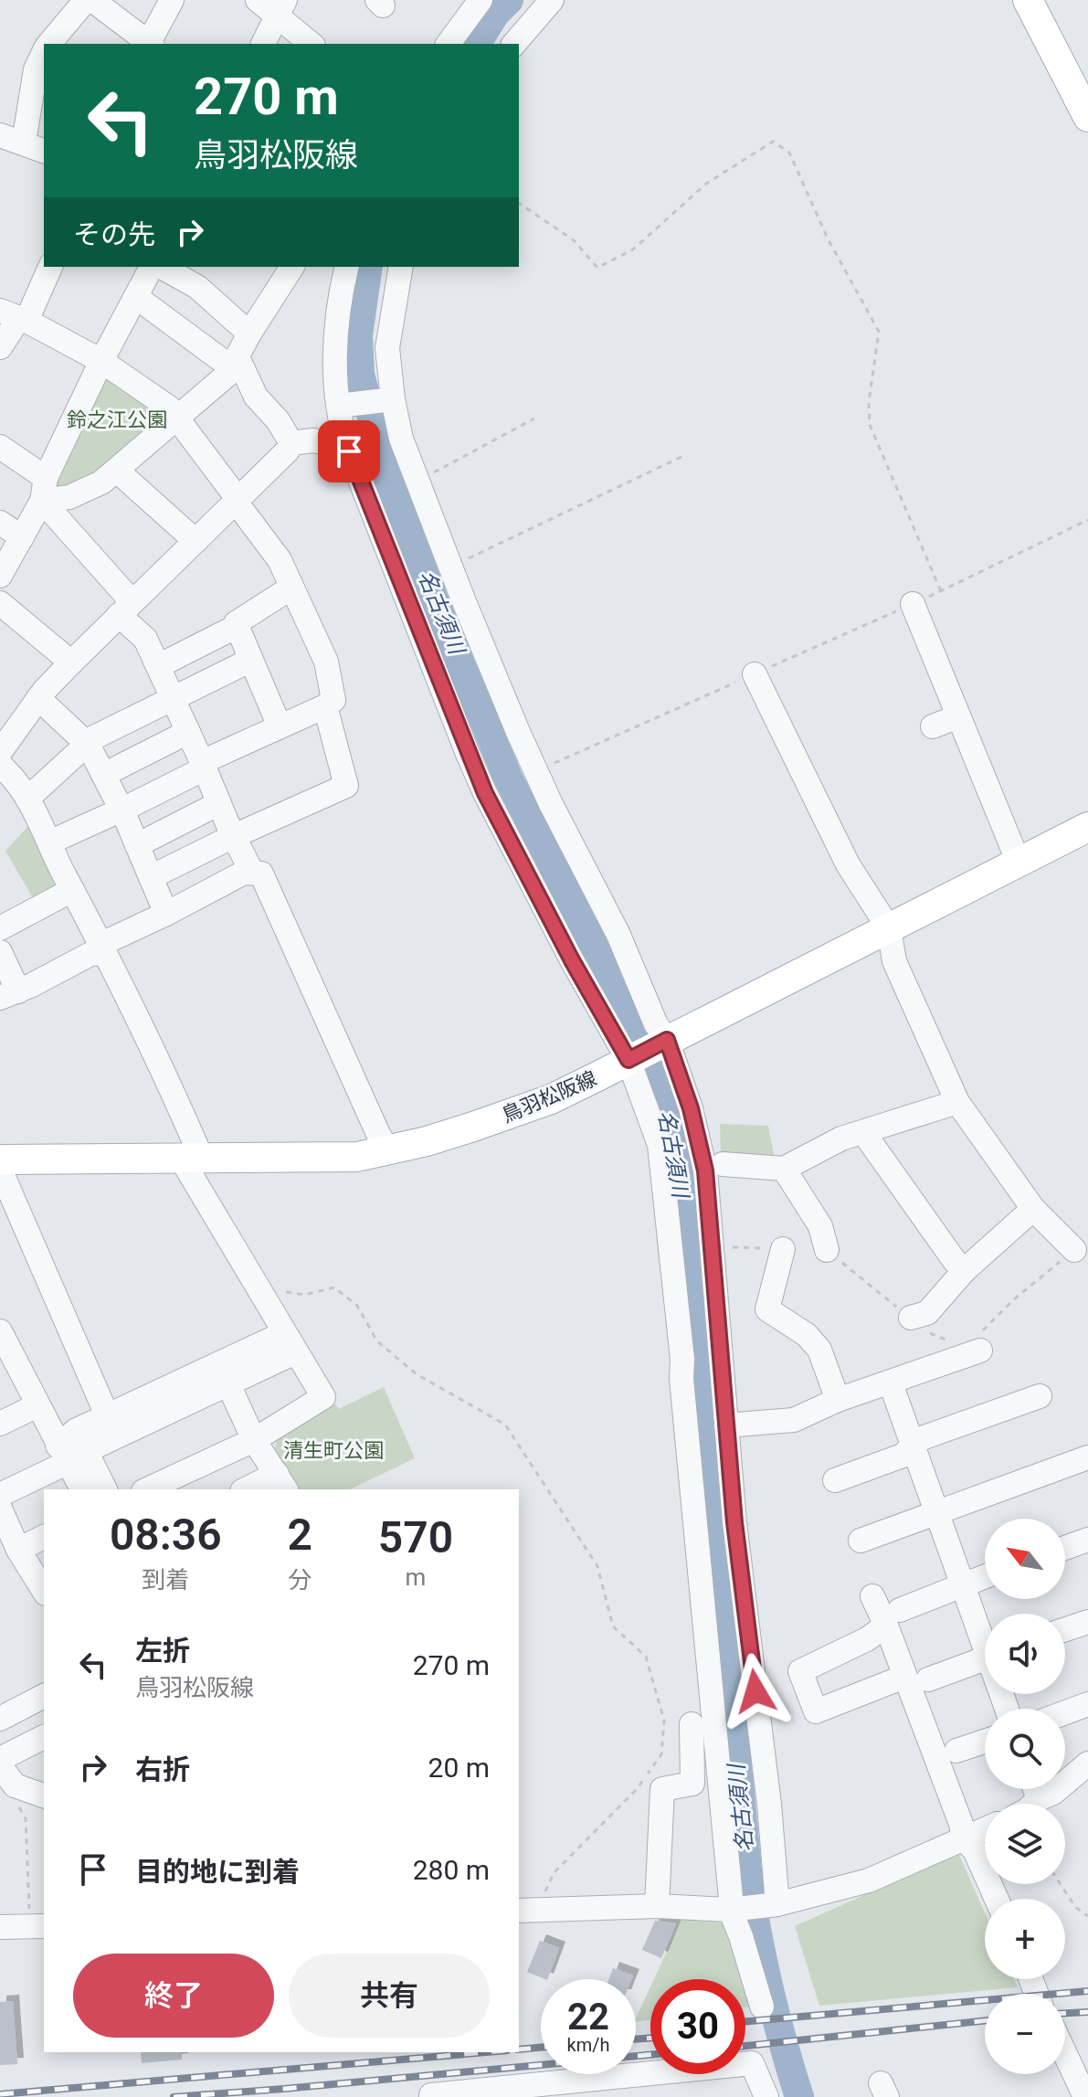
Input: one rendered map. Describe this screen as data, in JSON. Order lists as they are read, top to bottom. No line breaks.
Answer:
{"streets":{"main road":["鳥羽松阪線"]},"water":["名古須川"],"parks":["鈴之江公園","清生町公園"],"north":"top left","page":{"turn":["270 m","鳥羽松阪線"],"then":"その先","eta":["08:36","到着","2","分","570","m"],"map_buttons":["+","−"],"list":[{"name":"左折","note":"鳥羽松阪線","value":"270 m"},{"name":"右折","value":"20 m"},{"name":"目的地に到着","value":"280 m"}],"buttons":["終了","共有"],"speed":"22 km/h","limit":"30"}}
